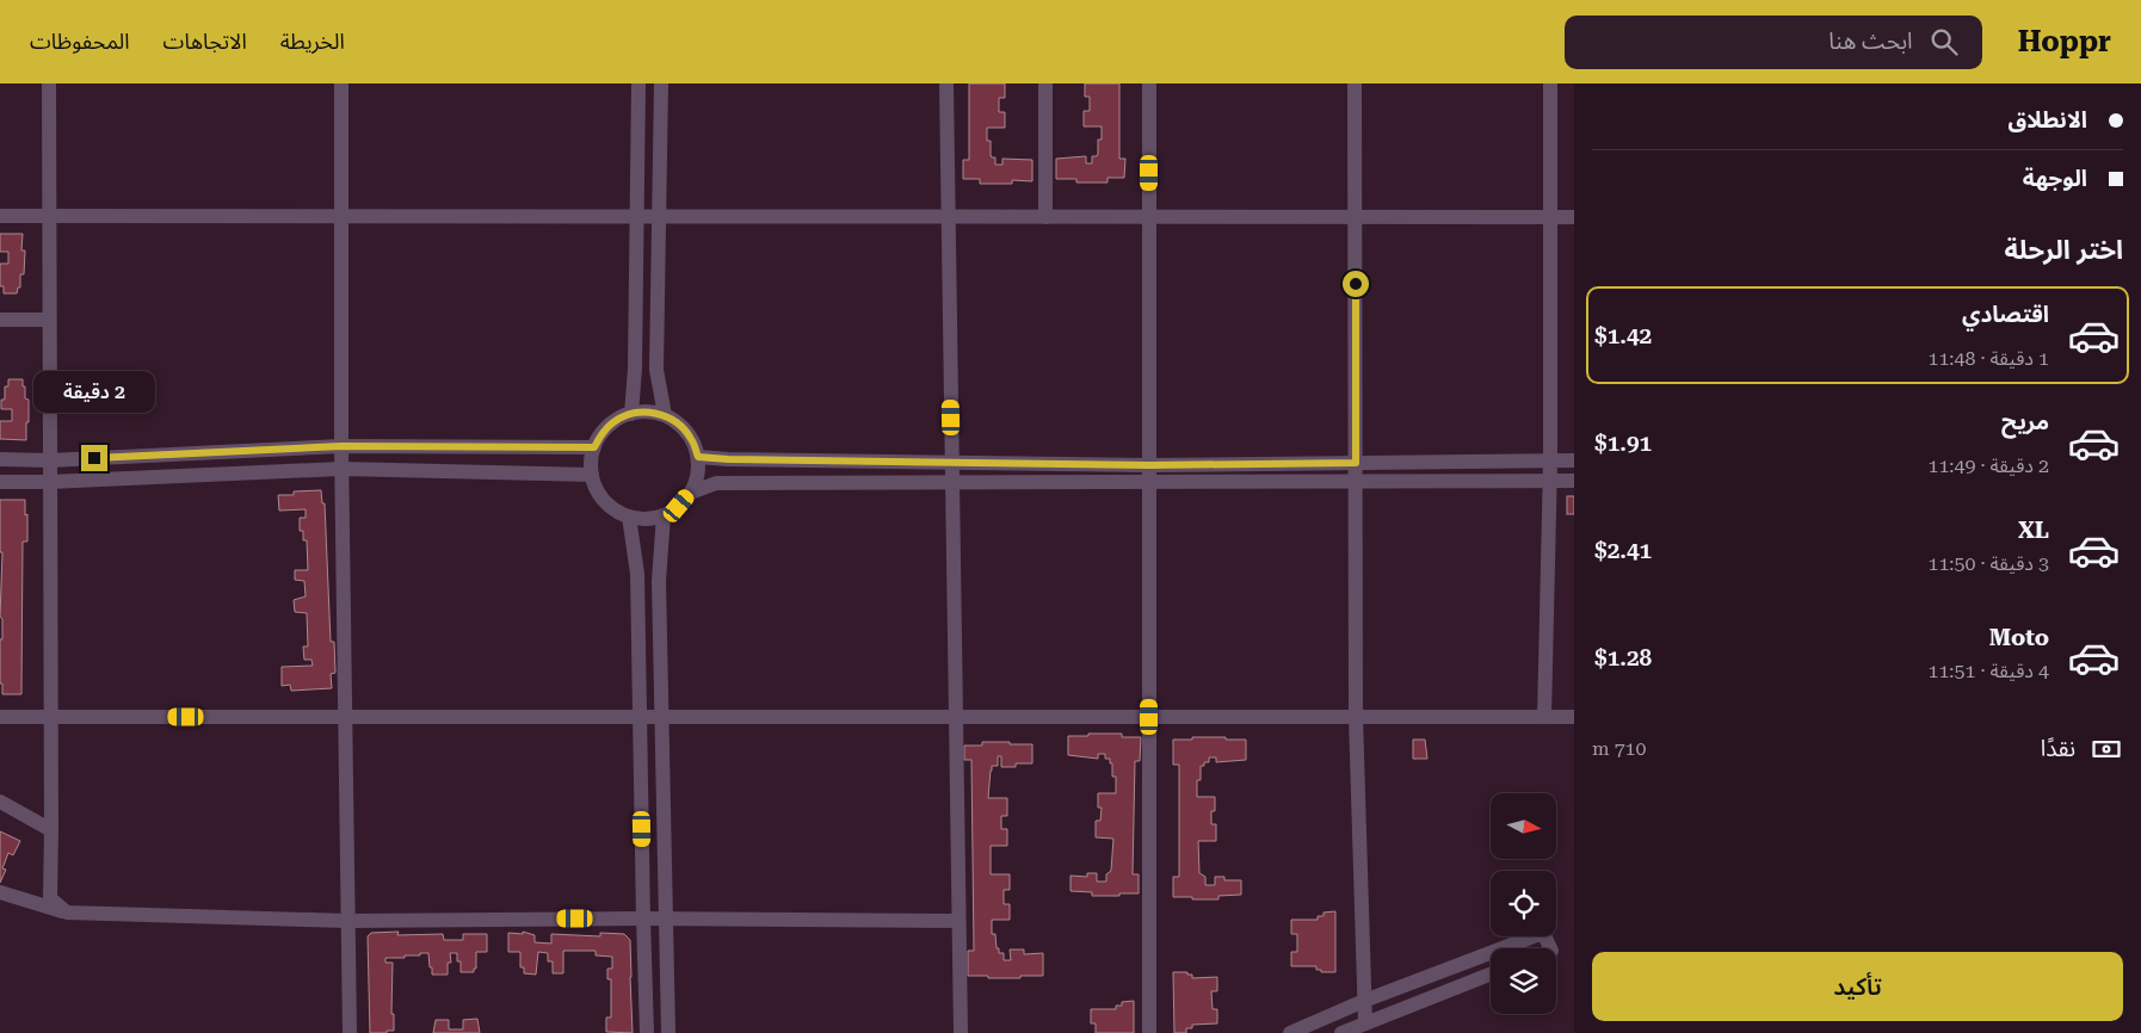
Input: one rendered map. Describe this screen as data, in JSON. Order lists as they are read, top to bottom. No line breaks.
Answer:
{"north":"right","page":{"header":"Hoppr","search":"ابحث هنا","nav":["الخريطة","الاتجاهات","المحفوظات"],"banner":["الانطلاق","الوجهة"],"heading":"اختر الرحلة","list":[{"name":"اقتصادي","note":"1 دقيقة · 11:48","value":"$1.42"},{"name":"مريح","note":"2 دقيقة · 11:49","value":"$1.91"},{"name":"XL","note":"3 دقيقة · 11:50","value":"$2.41"},{"name":"Moto","note":"4 دقيقة · 11:51","value":"$1.28"}],"bubble":"2 دقيقة","pay":["نقدًا","710 m"],"buttons":"تأكيد"}}
